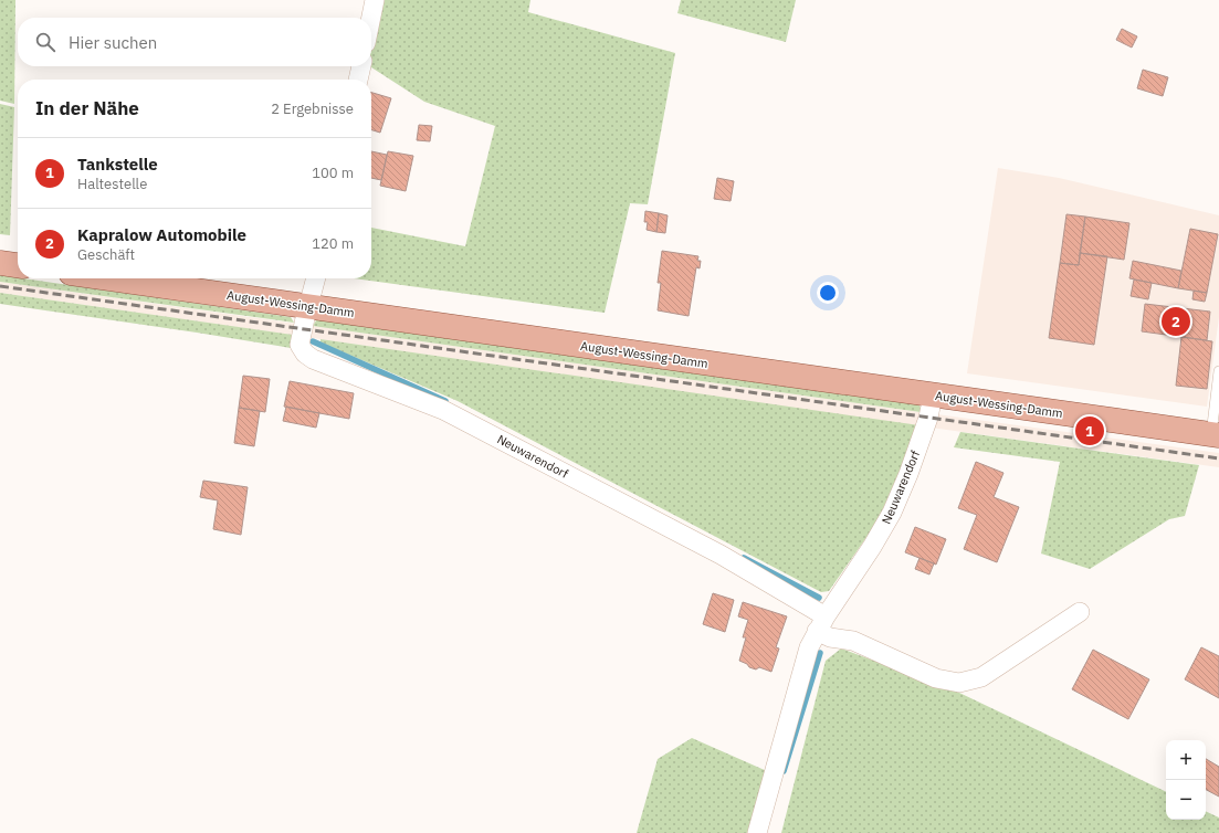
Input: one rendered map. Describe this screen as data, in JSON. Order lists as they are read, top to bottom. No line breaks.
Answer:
{"streets":{"main road":["August-Wessing-Damm"],"street":["Neuwarendorf"]},"crossings":[["August-Wessing-Damm","Neuwarendorf"]],"page":{"search":"Hier suchen","heading":["In der Nähe","2 Ergebnisse"],"list":[{"mark":"1","name":"Tankstelle","note":"Haltestelle","value":"100 m"},{"mark":"2","name":"Kapralow Automobile","note":"Geschäft","value":"120 m"}],"pins":["2","1"],"map_buttons":["+","−"]}}
